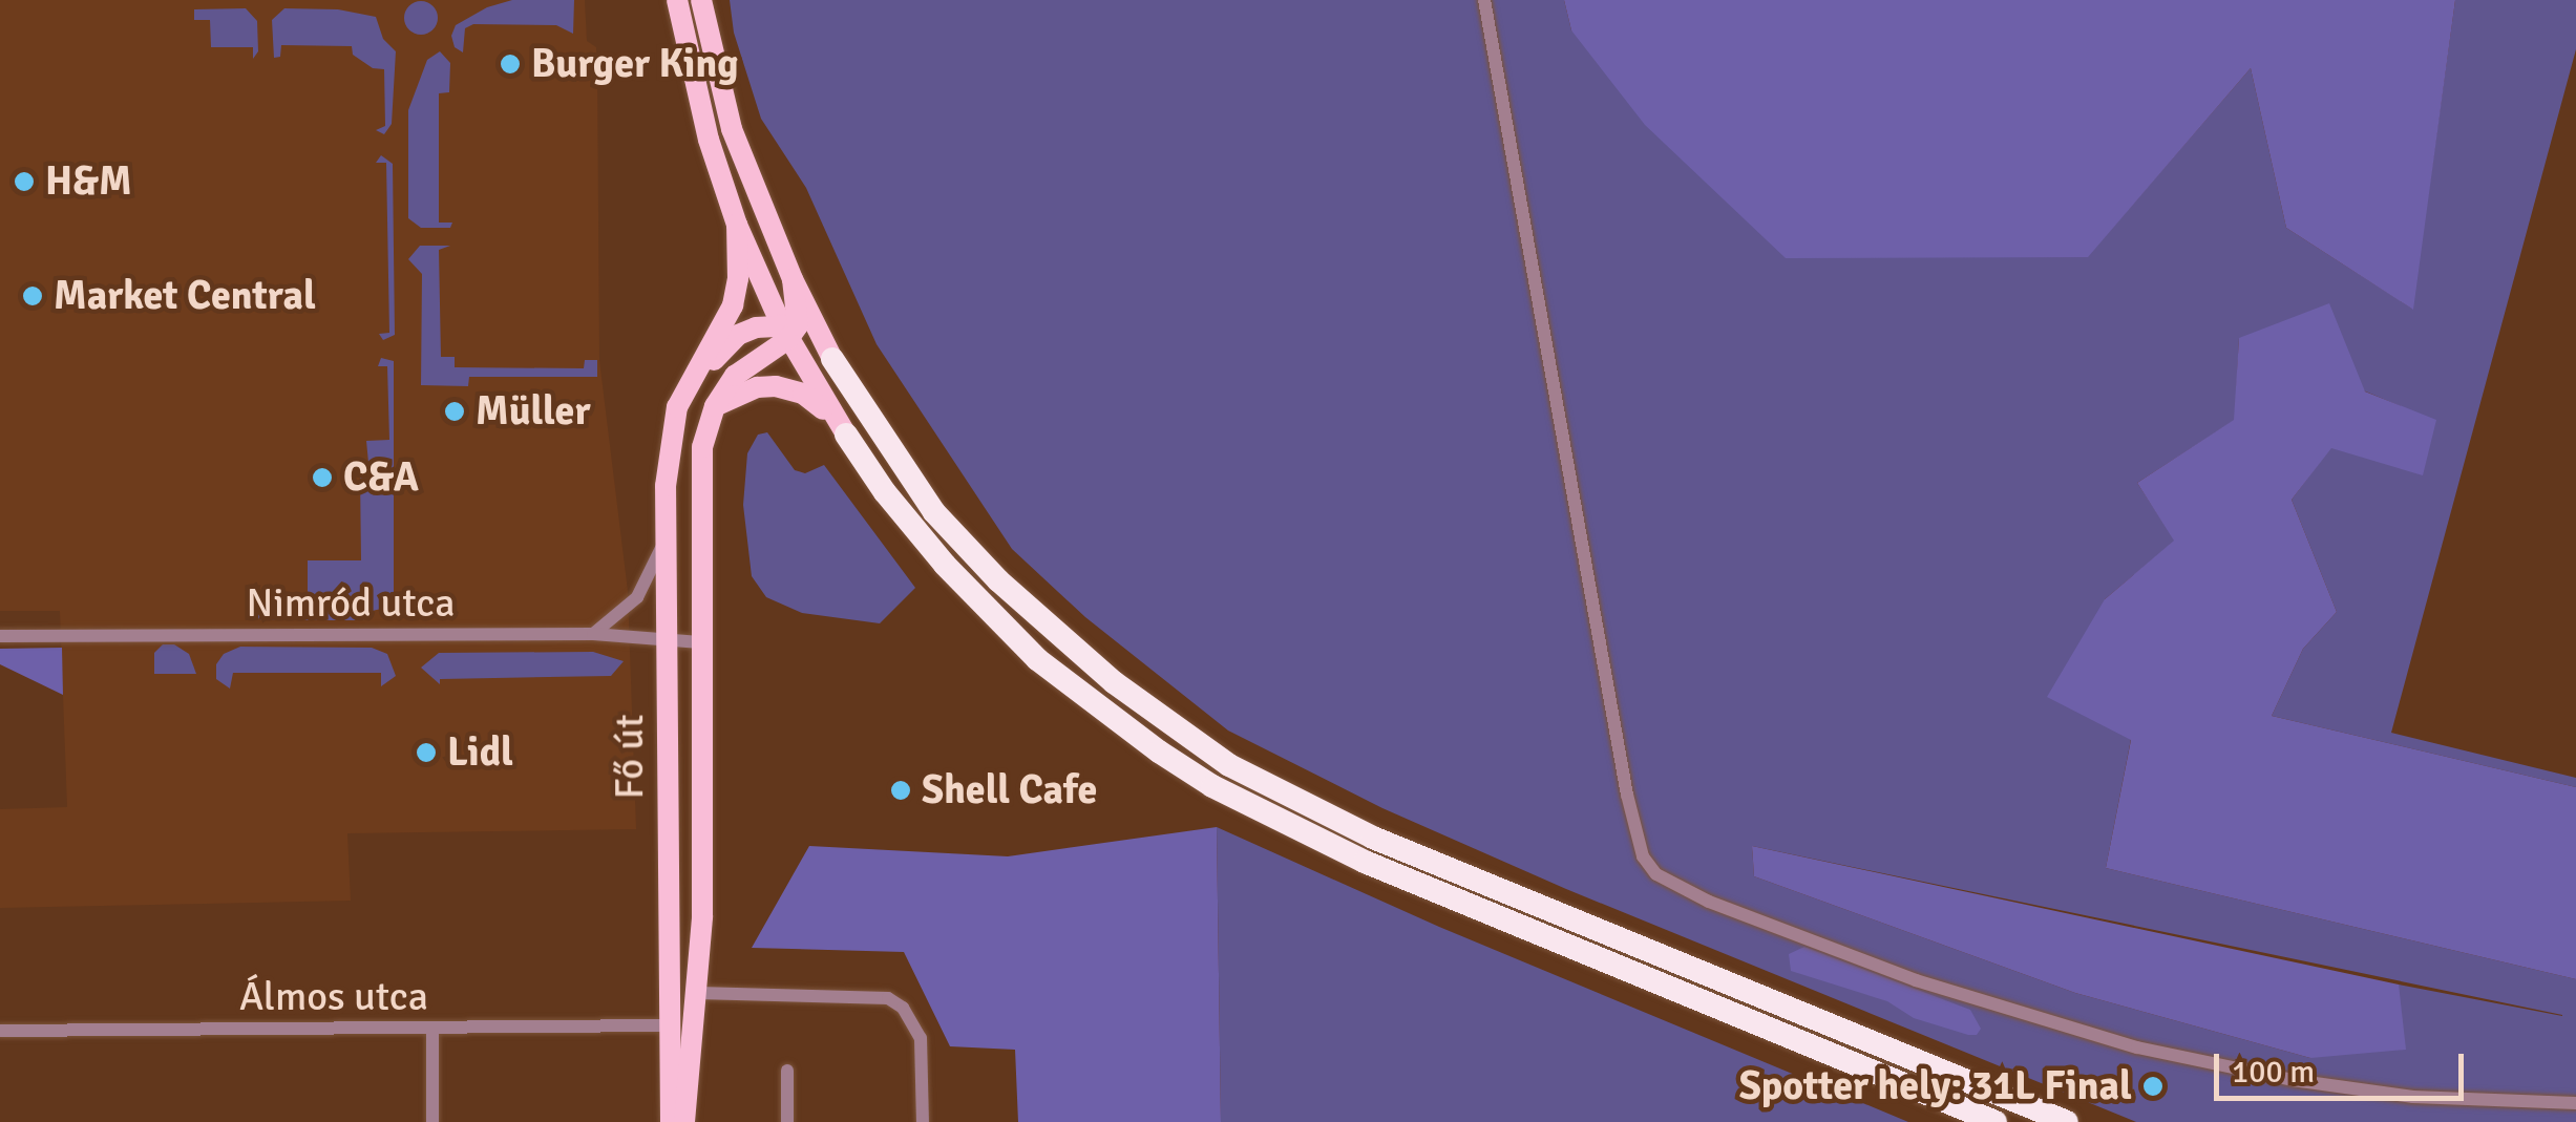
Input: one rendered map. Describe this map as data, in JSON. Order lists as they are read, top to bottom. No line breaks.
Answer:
{"streets":{"main road":["Fő út"],"street":["Nimród utca","Álmos utca"]},"crossings":[["Nimród utca","Fő út"],["Fő út","Álmos utca"]],"places":["Burger King","H&M","Market Central","Müller","C&A","Lidl","Shell Cafe","Spotter hely: 31L Final"],"scale_bar":"100 m"}
